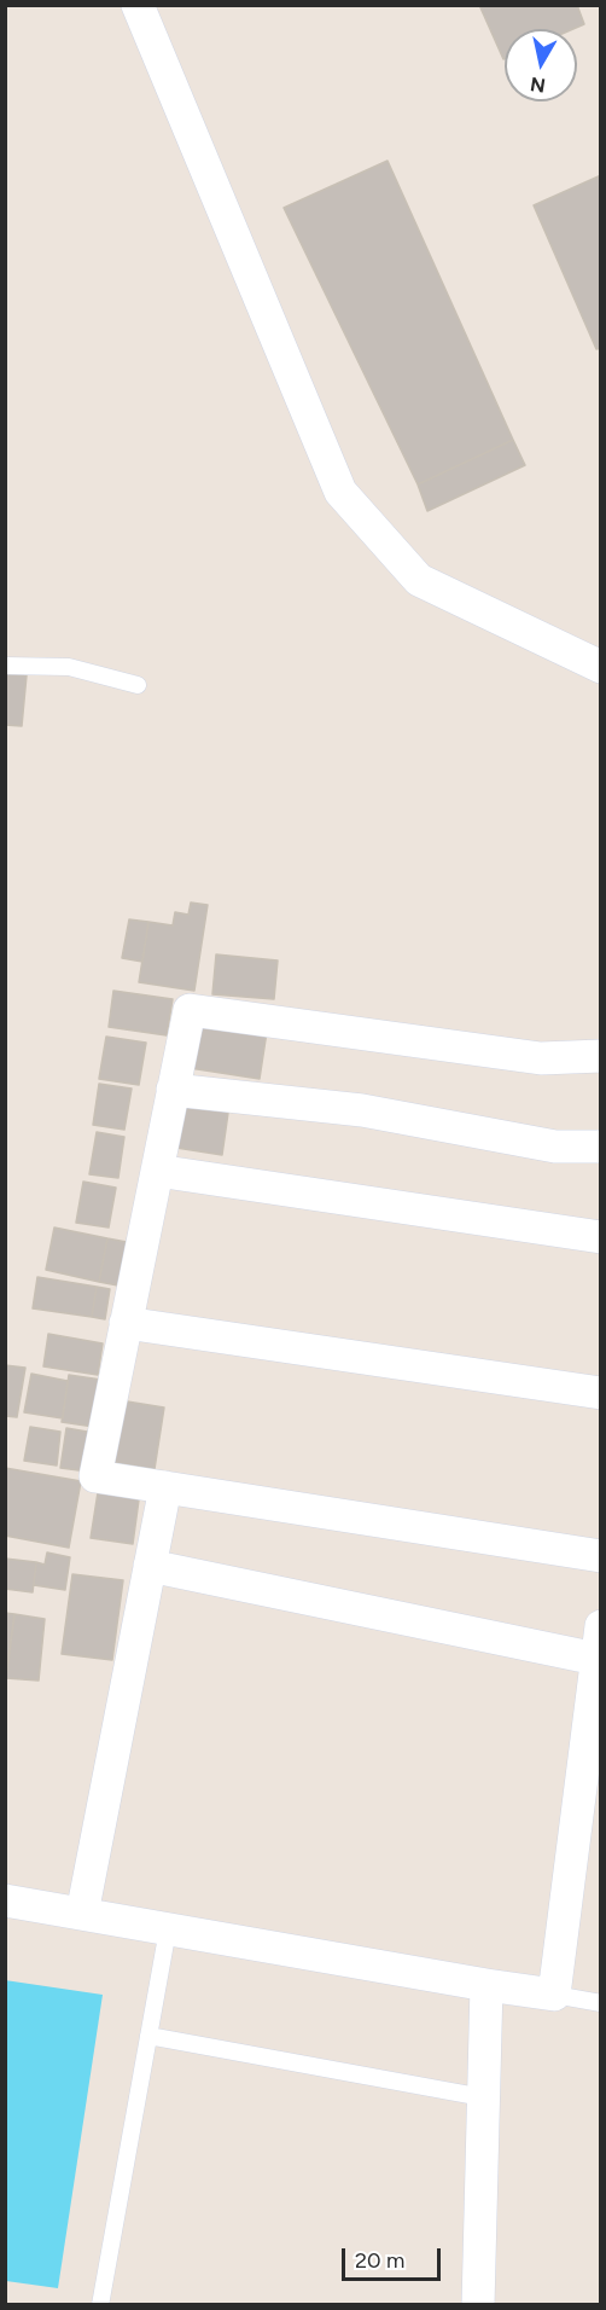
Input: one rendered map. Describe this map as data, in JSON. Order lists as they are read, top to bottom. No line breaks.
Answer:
{"scale_bar":"20 m","north":"bottom"}
